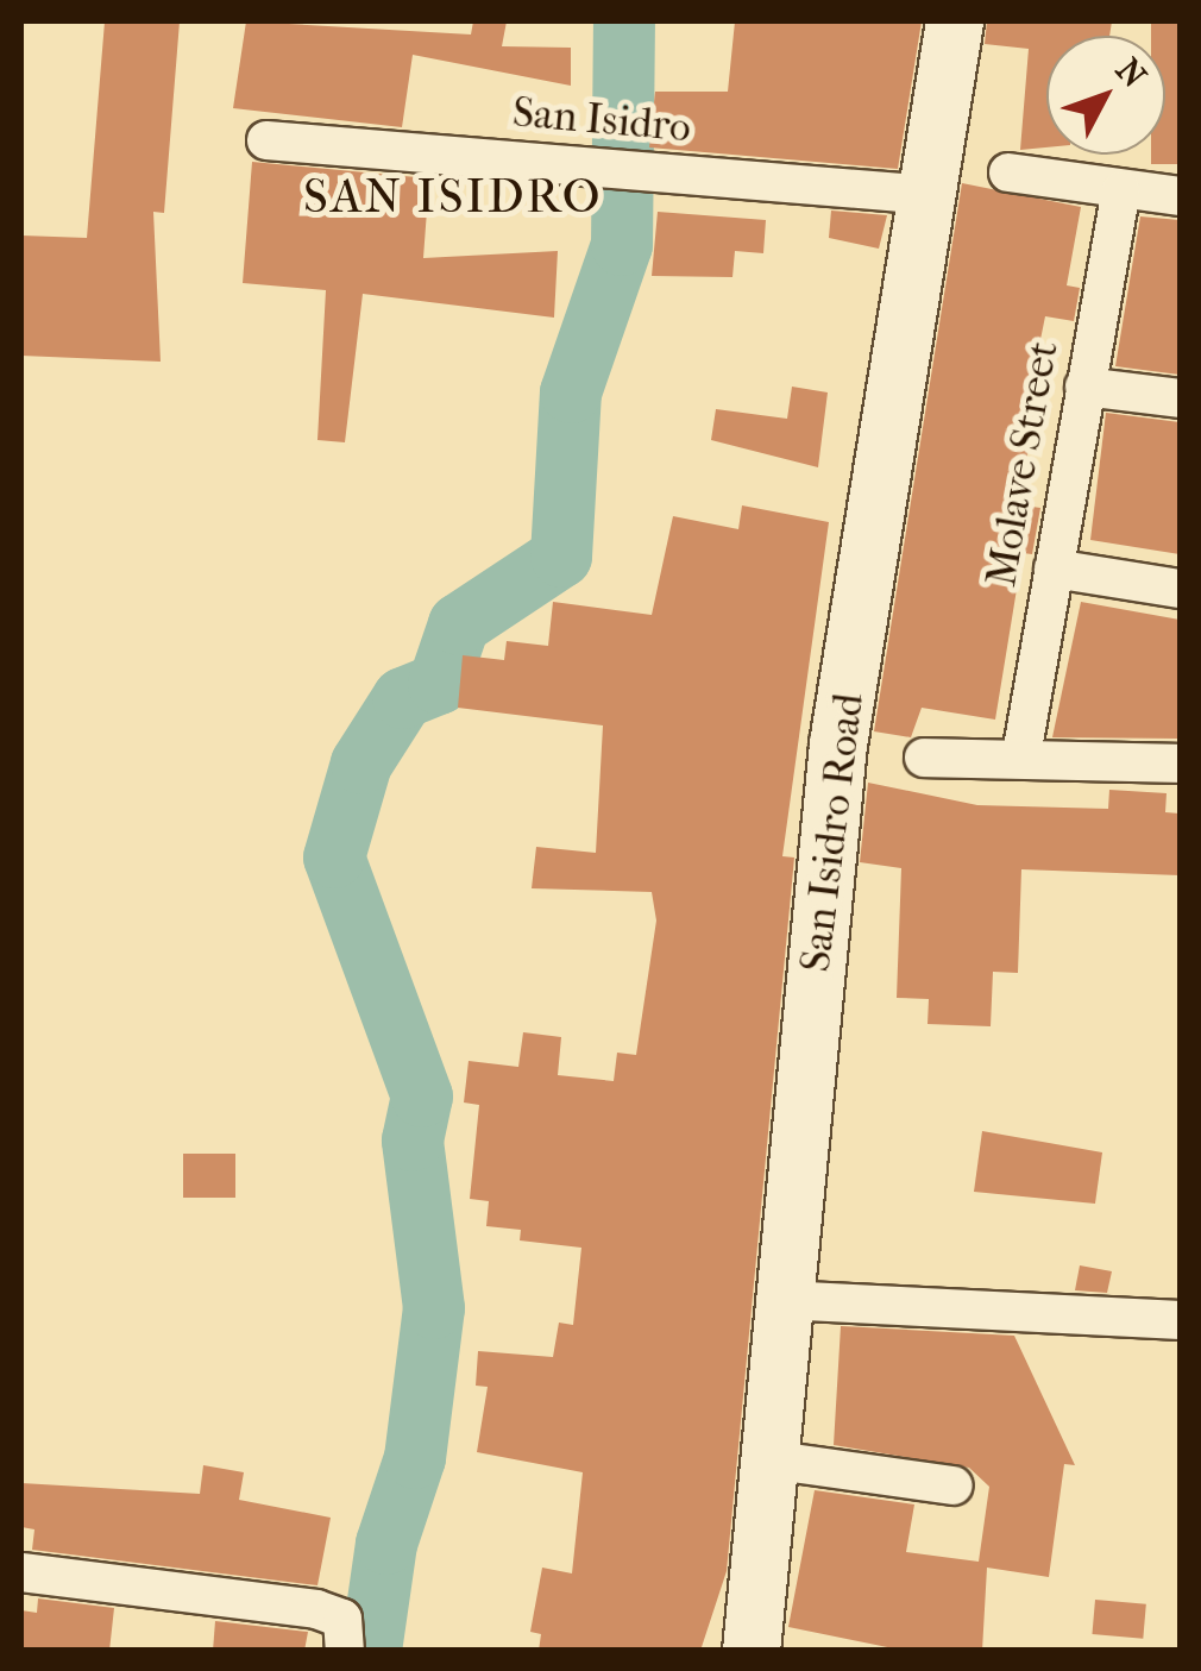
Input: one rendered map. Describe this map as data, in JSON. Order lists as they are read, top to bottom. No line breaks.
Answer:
{"streets":{"main road":["San Isidro Road"],"street":["San Isidro","Molave Street"]},"crossings":[["San Isidro","San Isidro Road"]],"districts":["SAN ISIDRO"],"north":"top right"}
